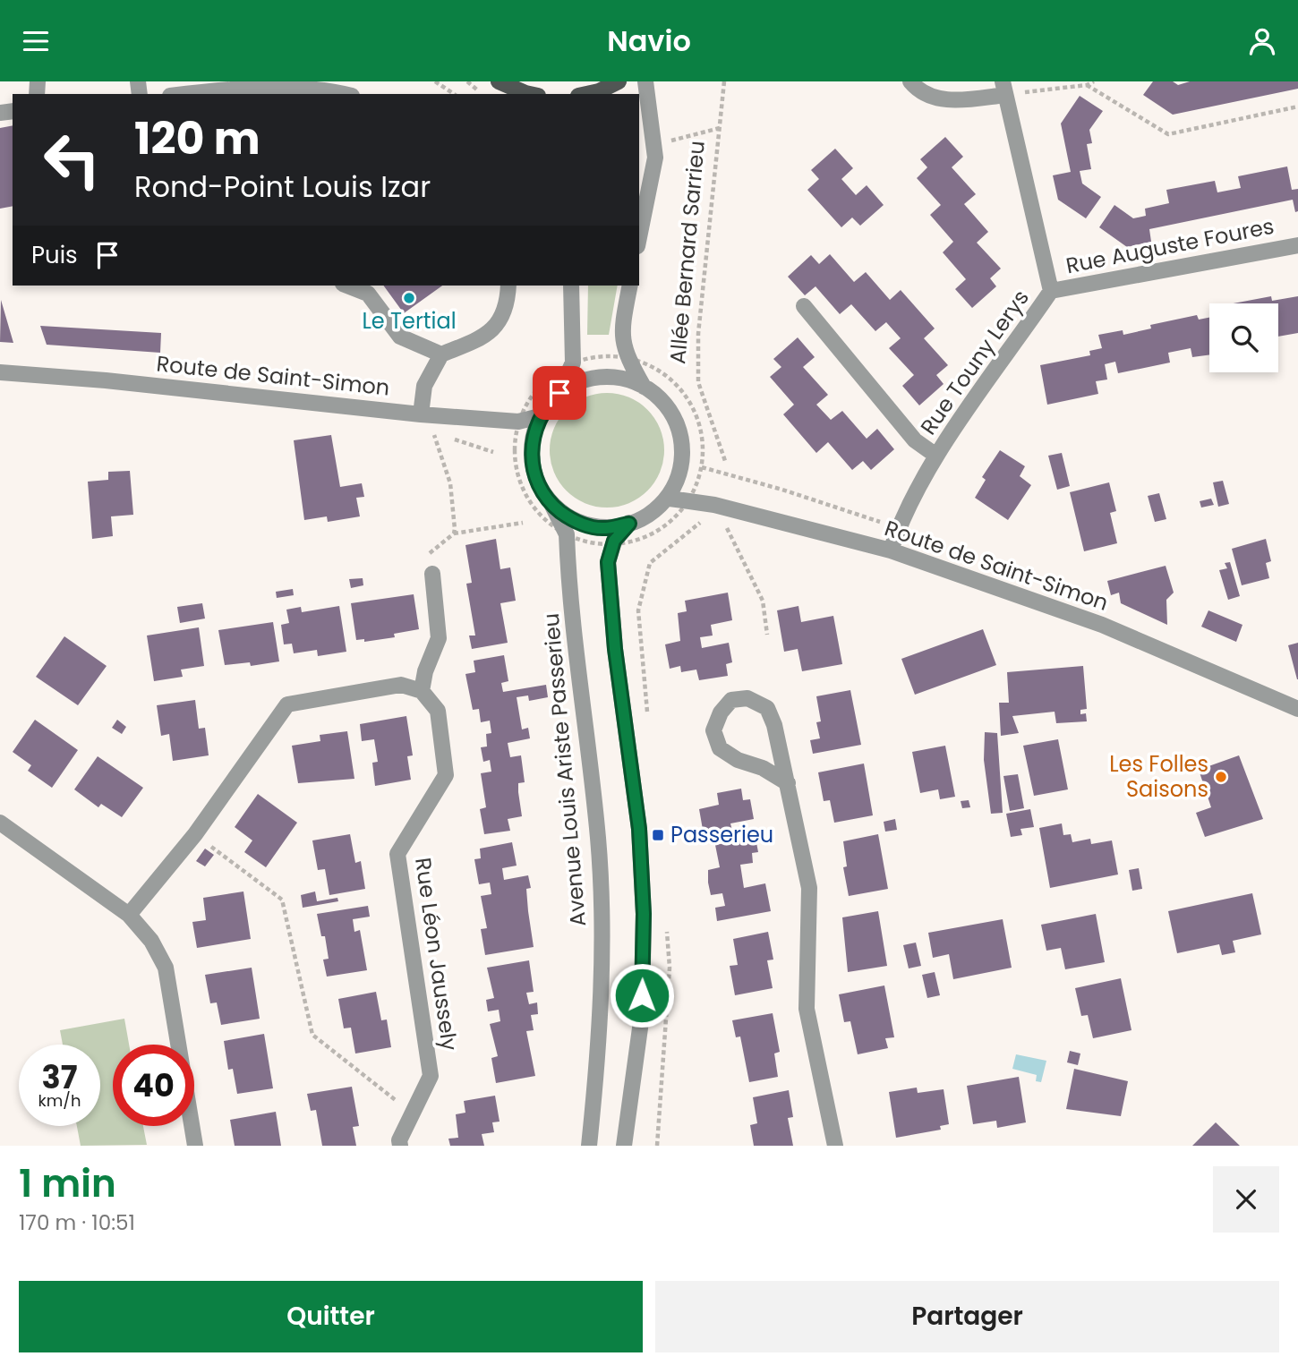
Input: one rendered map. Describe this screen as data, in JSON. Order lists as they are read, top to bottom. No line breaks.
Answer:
{"streets":{"street":["Rue Auguste Foures","Allée Bernard Sarrieu","Rue Touny Lerys","Route de Saint-Simon","Avenue Louis Ariste Passerieu","Rue Léon Jaussely"]},"crossings":[["Rue Auguste Foures","Rue Touny Lerys"],["Allée Bernard Sarrieu","Route de Saint-Simon"],["Allée Bernard Sarrieu","Avenue Louis Ariste Passerieu"],["Rue Touny Lerys","Route de Saint-Simon"],["Route de Saint-Simon","Avenue Louis Ariste Passerieu"]],"places":{"other":["Le Tertial","Les Folles Saisons"],"transit":["Passerieu"]},"page":{"header":"Navio","turn":["120 m","Rond-Point Louis Izar"],"then":"Puis","speed":"37 km/h","limit":"40","heading":["1 min","170 m · 10:51"],"buttons":["Quitter","Partager"]}}
